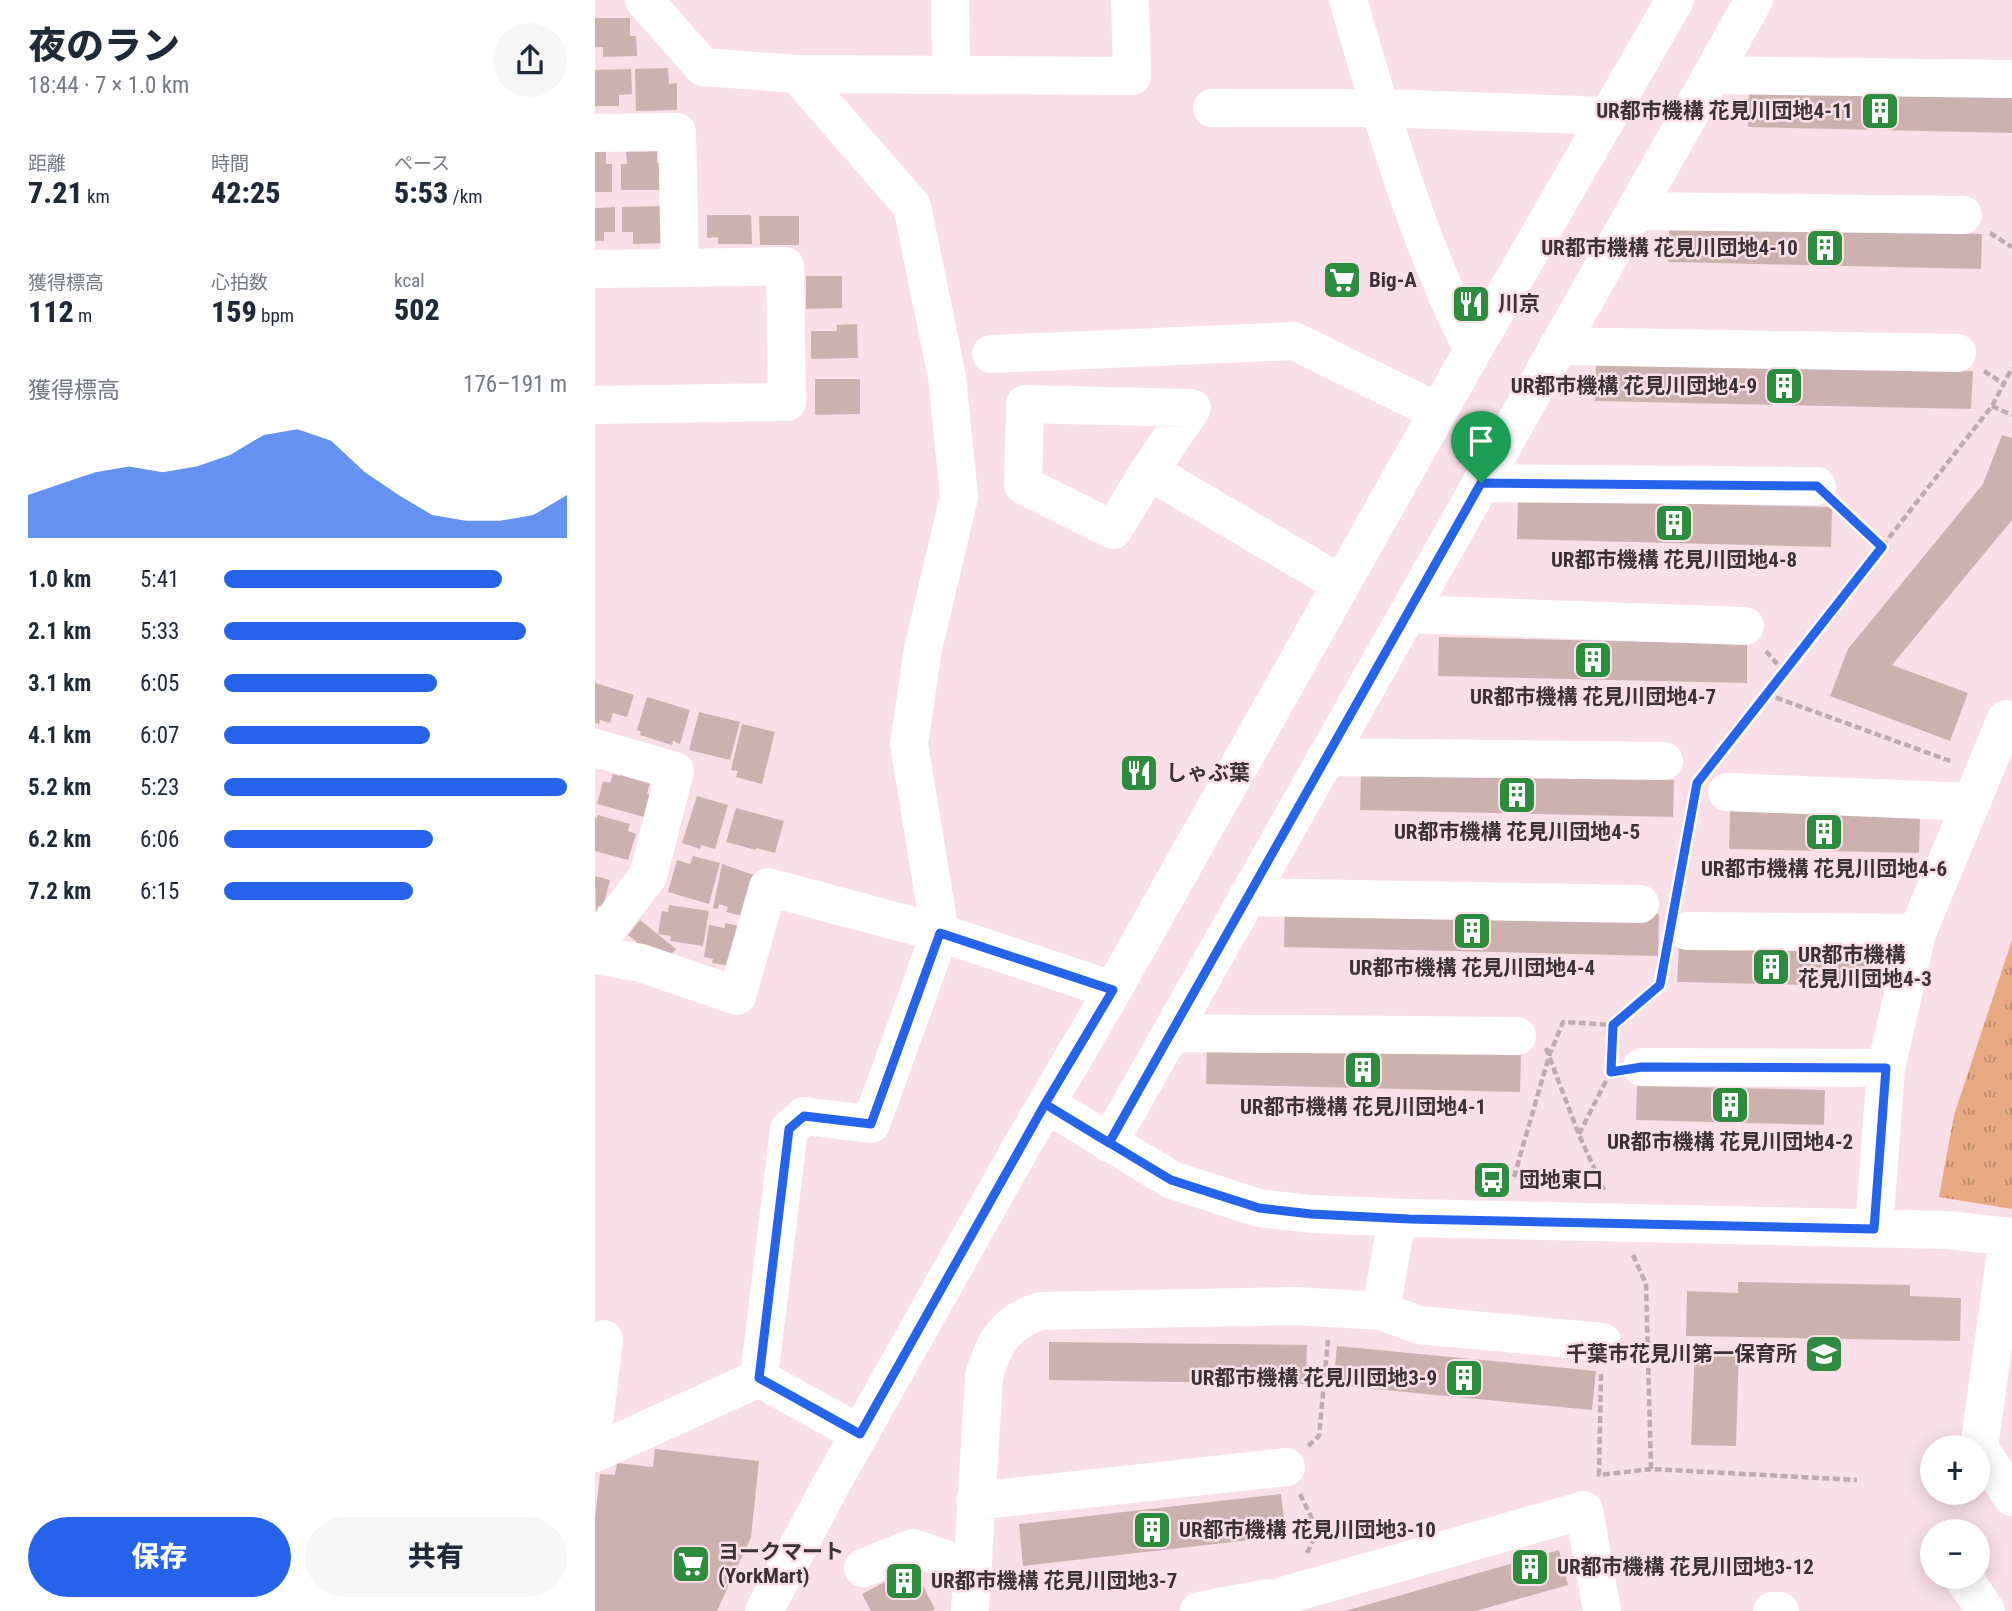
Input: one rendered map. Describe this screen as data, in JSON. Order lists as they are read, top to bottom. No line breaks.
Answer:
{"places":{"building":["UR都市機構 花見川団地4-11","UR都市機構 花見川団地4-10","UR都市機構 花見川団地4-9","UR都市機構 花見川団地4-8","UR都市機構 花見川団地4-7","UR都市機構 花見川団地4-5","UR都市機構 花見川団地4-6","UR都市機構 花見川団地4-4","UR都市機構 花見川団地4-3","UR都市機構 花見川団地4-1","UR都市機構 花見川団地4-2","UR都市機構 花見川団地3-9","UR都市機構 花見川団地3-10","UR都市機構 花見川団地3-12","UR都市機構 花見川団地3-7"],"supermarket":["Big-A","ヨークマート (YorkMart)"],"restaurant":["川京","しゃぶ葉"],"bus stop":["団地東口"],"school or university":["千葉市花見川第一保育所"]},"page":{"heading":["夜のラン","18:44 · 7 × 1.0 km"],"stats":[["距離","7.21 km"],["時間","42:25"],["ペース","5:53 /km"],["獲得標高","112 m"],["心拍数","159 bpm"],["kcal","502"]],"chart":["獲得標高","176–191 m"],"list":[{"name":"1.0 km","note":"5:41"},{"name":"2.1 km","note":"5:33"},{"name":"3.1 km","note":"6:05"},{"name":"4.1 km","note":"6:07"},{"name":"5.2 km","note":"5:23"},{"name":"6.2 km","note":"6:06"},{"name":"7.2 km","note":"6:15"}],"map_buttons":["+","−"],"buttons":["保存","共有"]}}
